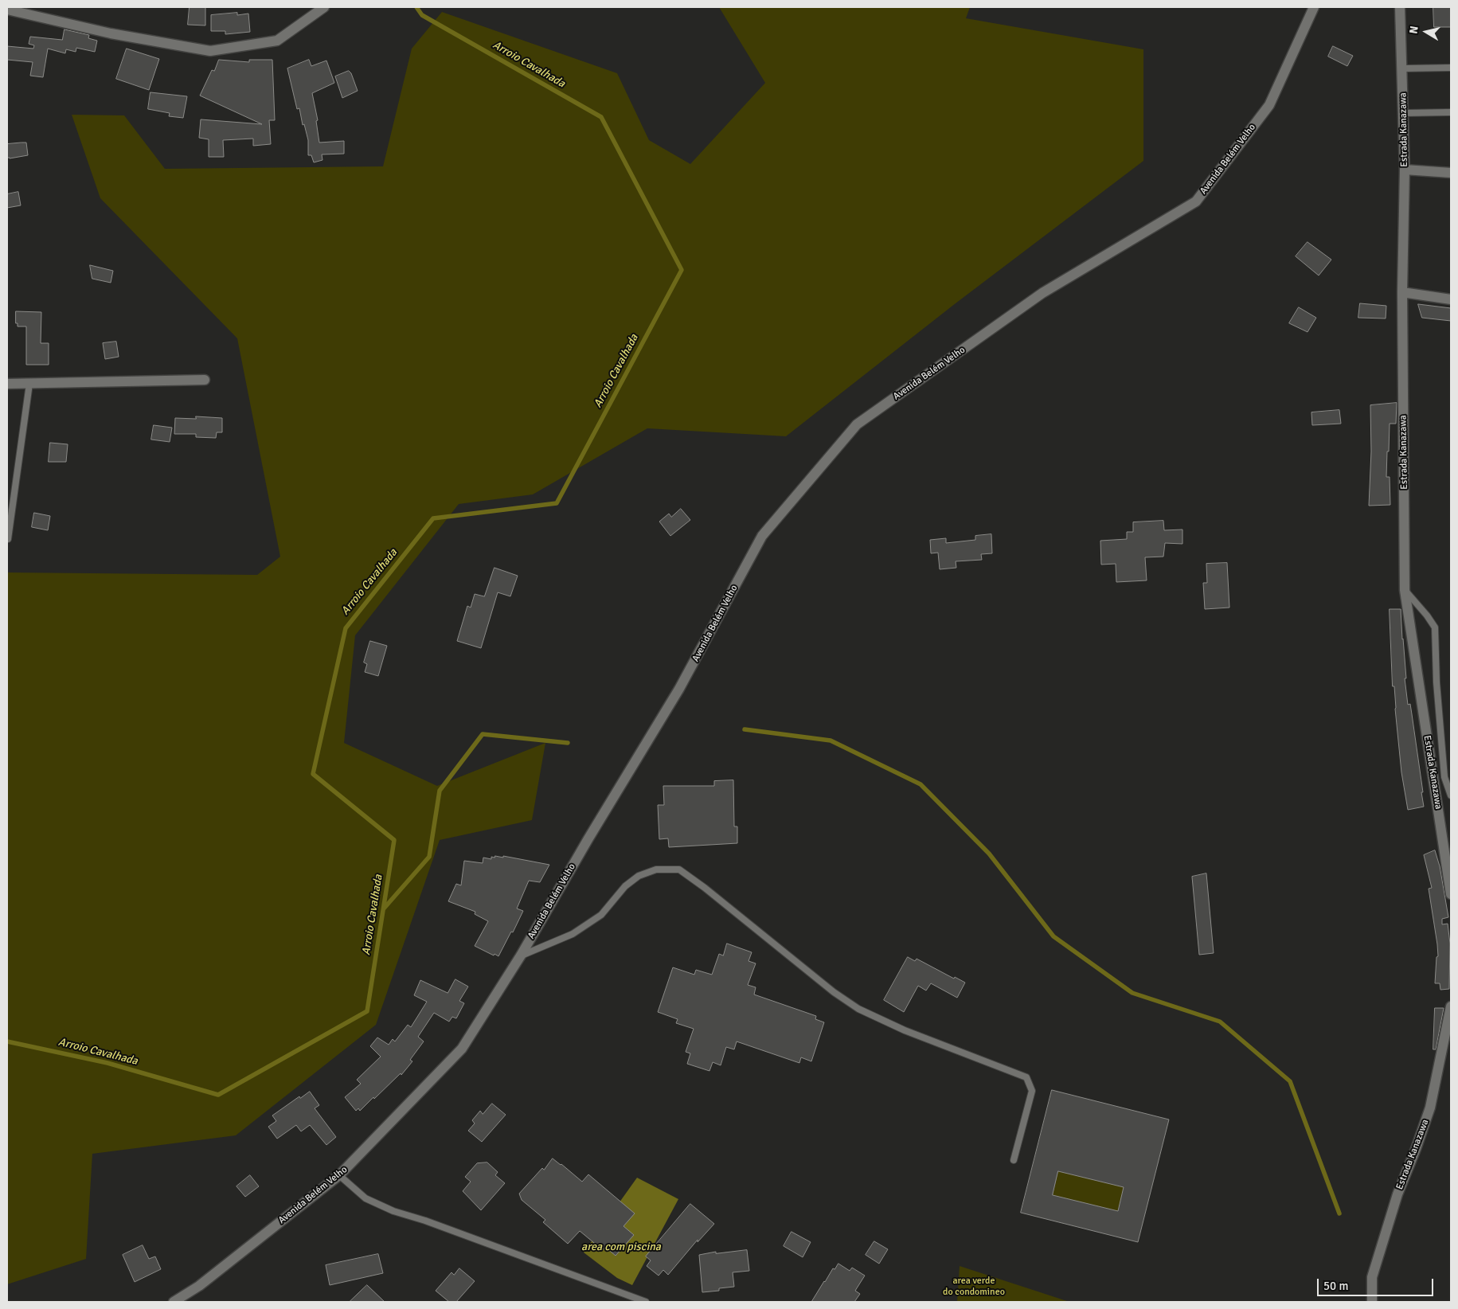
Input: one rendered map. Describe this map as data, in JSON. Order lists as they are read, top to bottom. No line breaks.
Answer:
{"streets":{"street":["Estrada Kanazawa","Avenida Belém Velho"]},"water":["Arroio Cavalhada","area com piscina"],"parks":["area verde do condomineo"],"scale_bar":"50 m","north":"left"}
